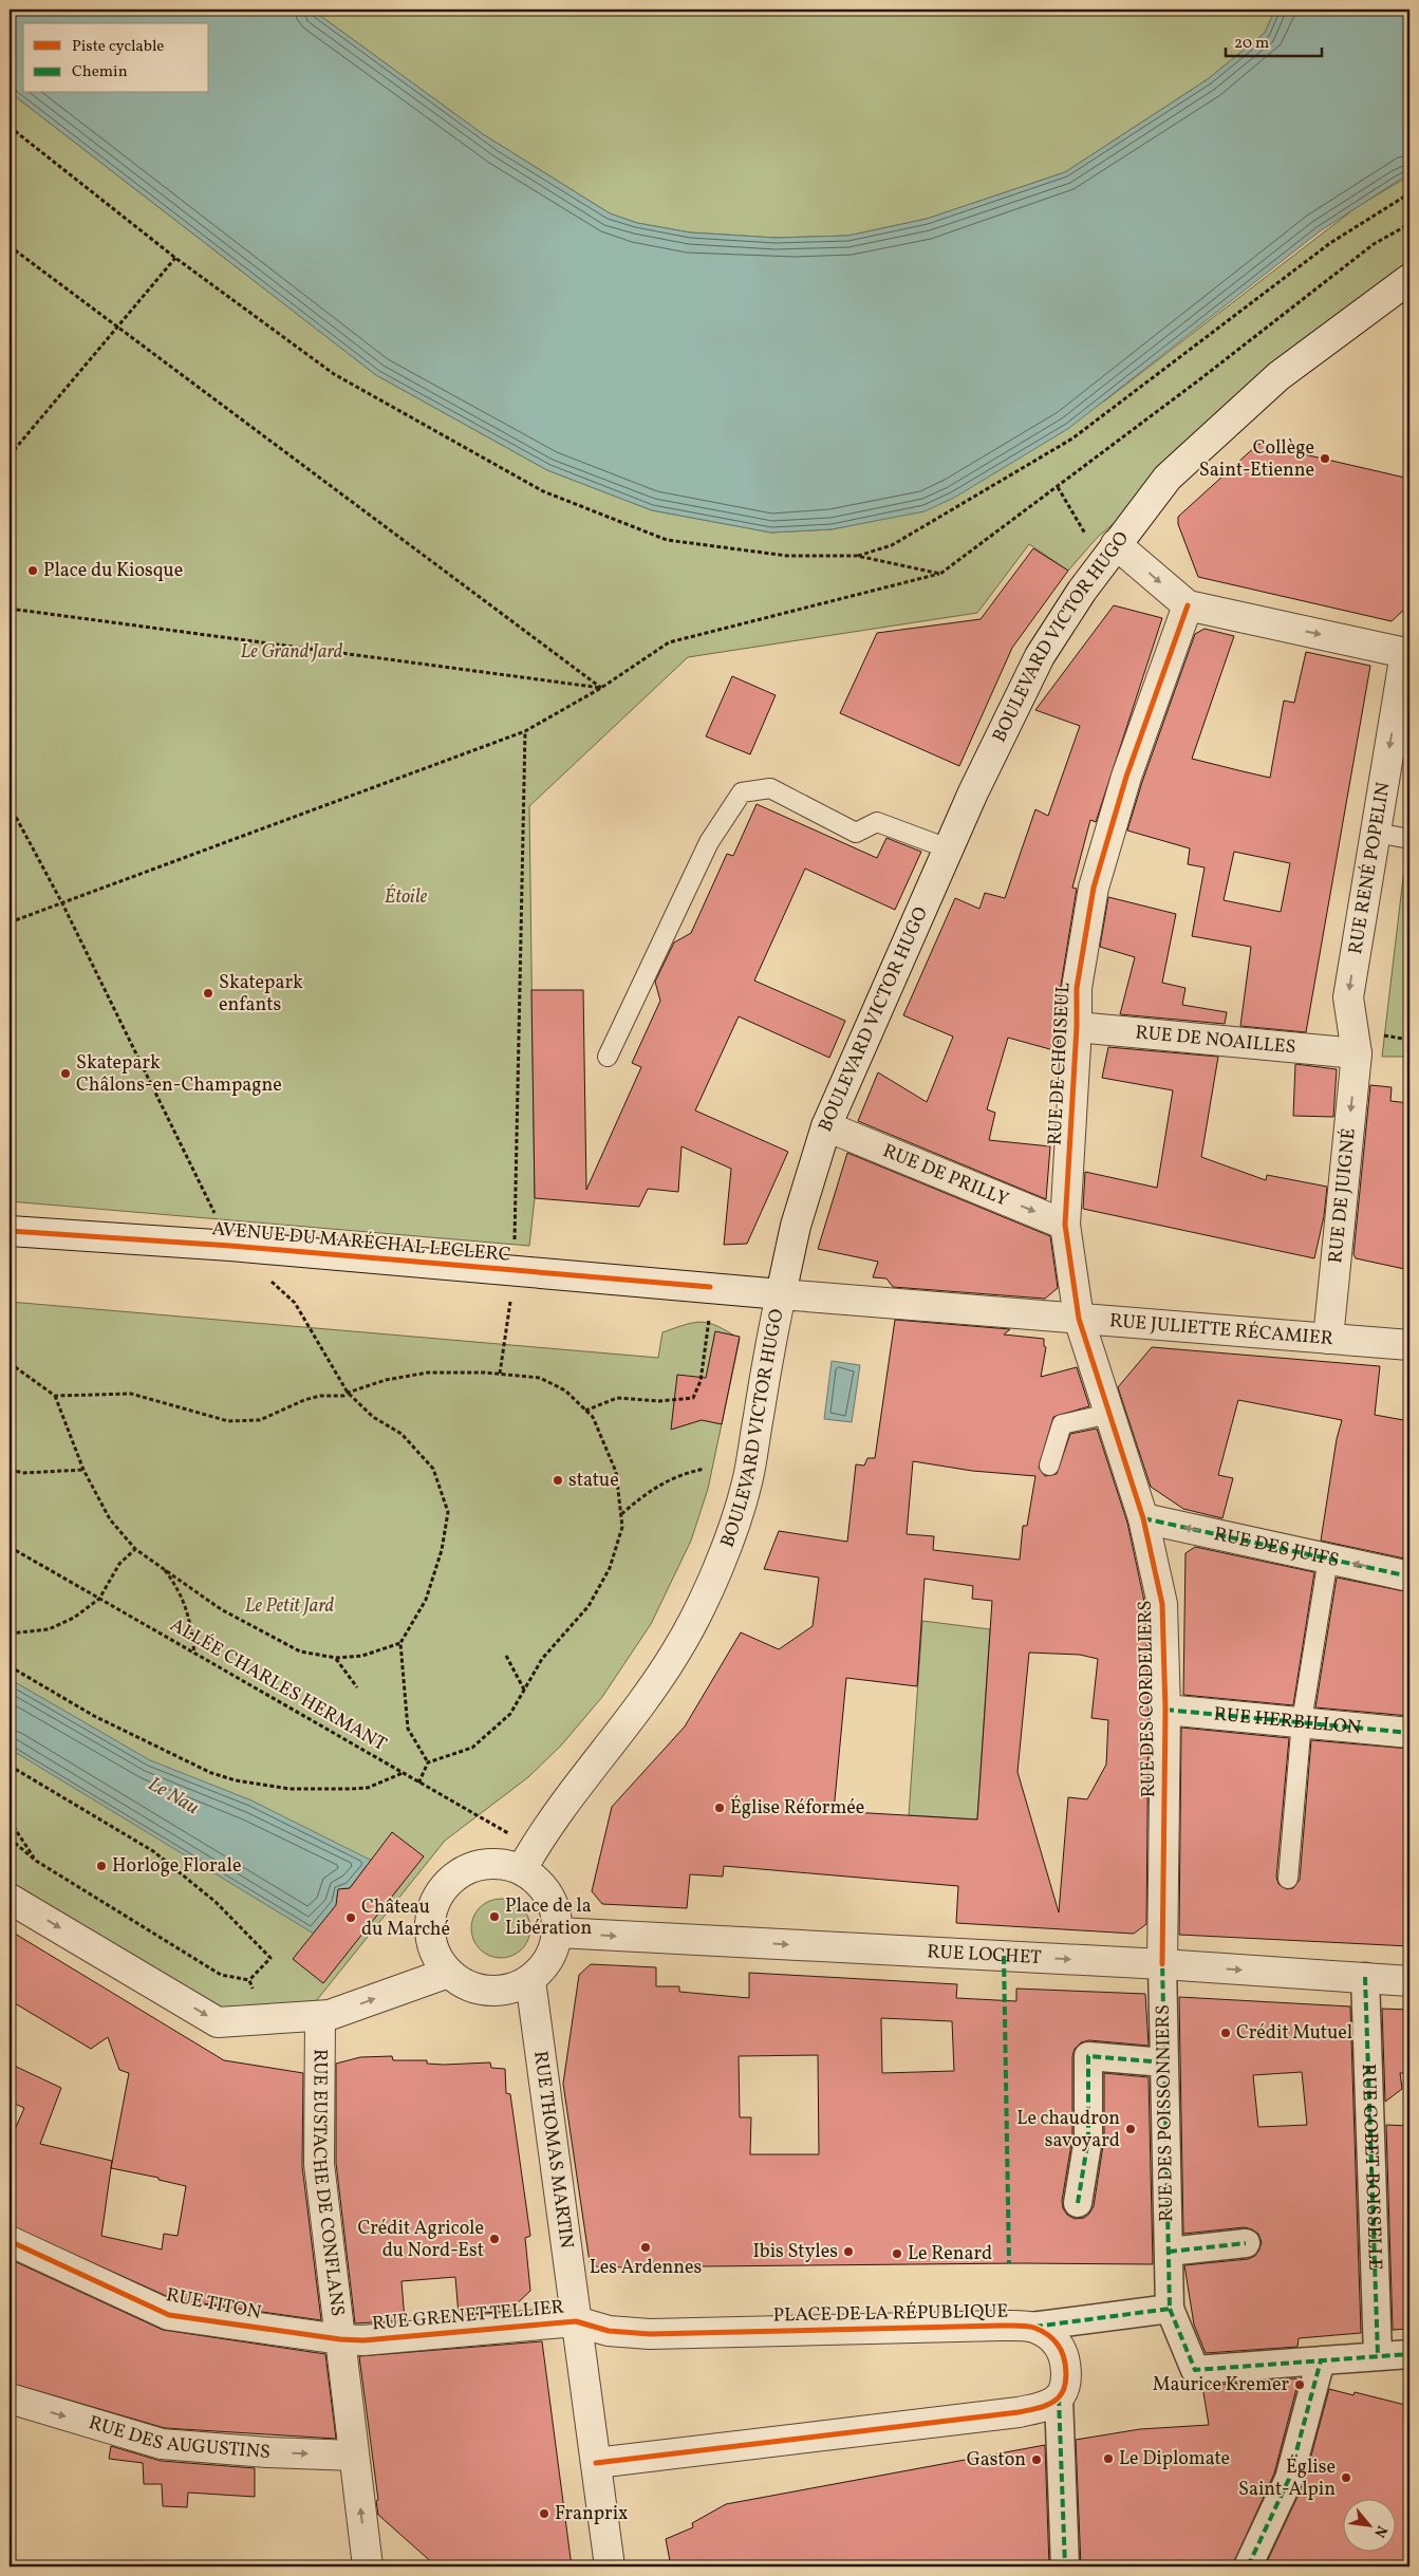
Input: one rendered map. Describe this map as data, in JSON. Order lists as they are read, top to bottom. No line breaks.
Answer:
{"streets":{"street":["BOULEVARD VICTOR HUGO","RUE RENÉ POPELIN","RUE DE NOAILLES","RUE DE CHOISEUL","RUE DE PRILLY","RUE DE JUIGNÉ","AVENUE DU MARÉCHAL LECLERC","RUE JULIETTE RÉCAMIER","RUE DES JUIFS","RUE DES CORDELIERS","RUE HERBILLON","RUE LOCHET","RUE DES POISSONNIERS","RUE THOMAS MARTIN","RUE GOBET-BOISSELLE","RUE EUSTACHE DE CONFLANS","RUE TITON","PLACE DE LA RÉPUBLIQUE","RUE GRENET TELLIER","RUE DES AUGUSTINS"],"path":["ALLÉE CHARLES HERMANT"]},"crossings":[["BOULEVARD VICTOR HUGO","RUE DE PRILLY"],["BOULEVARD VICTOR HUGO","AVENUE DU MARÉCHAL LECLERC"],["BOULEVARD VICTOR HUGO","RUE JULIETTE RÉCAMIER"],["BOULEVARD VICTOR HUGO","ALLÉE CHARLES HERMANT"],["BOULEVARD VICTOR HUGO","RUE LOCHET"],["BOULEVARD VICTOR HUGO","RUE THOMAS MARTIN"],["RUE RENÉ POPELIN","RUE DE NOAILLES"],["RUE RENÉ POPELIN","RUE DE JUIGNÉ"],["RUE DE NOAILLES","RUE DE CHOISEUL"],["RUE DE NOAILLES","RUE DE JUIGNÉ"],["RUE DE CHOISEUL","RUE DE PRILLY"],["RUE DE CHOISEUL","RUE JULIETTE RÉCAMIER"],["RUE DE CHOISEUL","RUE DES CORDELIERS"],["RUE DE JUIGNÉ","RUE JULIETTE RÉCAMIER"],["AVENUE DU MARÉCHAL LECLERC","RUE JULIETTE RÉCAMIER"],["RUE JULIETTE RÉCAMIER","RUE DES CORDELIERS"],["RUE DES JUIFS","RUE DES CORDELIERS"],["ALLÉE CHARLES HERMANT","RUE LOCHET"],["ALLÉE CHARLES HERMANT","RUE THOMAS MARTIN"],["RUE DES CORDELIERS","RUE HERBILLON"],["RUE DES CORDELIERS","RUE LOCHET"],["RUE DES CORDELIERS","RUE DES POISSONNIERS"],["RUE LOCHET","RUE DES POISSONNIERS"],["RUE LOCHET","RUE THOMAS MARTIN"],["RUE LOCHET","RUE GOBET-BOISSELLE"],["RUE THOMAS MARTIN","PLACE DE LA RÉPUBLIQUE"],["RUE THOMAS MARTIN","RUE GRENET TELLIER"],["RUE EUSTACHE DE CONFLANS","RUE TITON"],["RUE EUSTACHE DE CONFLANS","RUE GRENET TELLIER"],["RUE EUSTACHE DE CONFLANS","RUE DES AUGUSTINS"],["RUE TITON","RUE GRENET TELLIER"],["PLACE DE LA RÉPUBLIQUE","RUE GRENET TELLIER"]],"one_way":["RUE RENÉ POPELIN","RUE DE PRILLY","RUE DE JUIGNÉ","RUE DES JUIFS","RUE LOCHET","RUE DES AUGUSTINS"],"water":["Le Nau"],"parks":["Le Grand Jard","Étoile","Le Petit Jard"],"places":["Collège Saint-Etienne","Place du Kiosque","Skatepark enfants","Skatepark Châlons-en-Champagne","statue","Église Réformée","Horloge Florale","Place de la Libération","Château du Marché","Crédit Mutuel","Le chaudron savoyard","Crédit Agricole du Nord-Est","Les Ardennes","Ibis Styles","Le Renard","Maurice Kremer","Le Diplomate","Gaston","Église Saint-Alpin","Franprix"],"legend":["Piste cyclable","Chemin"],"scale_bar":"20 m","north":"bottom right"}
